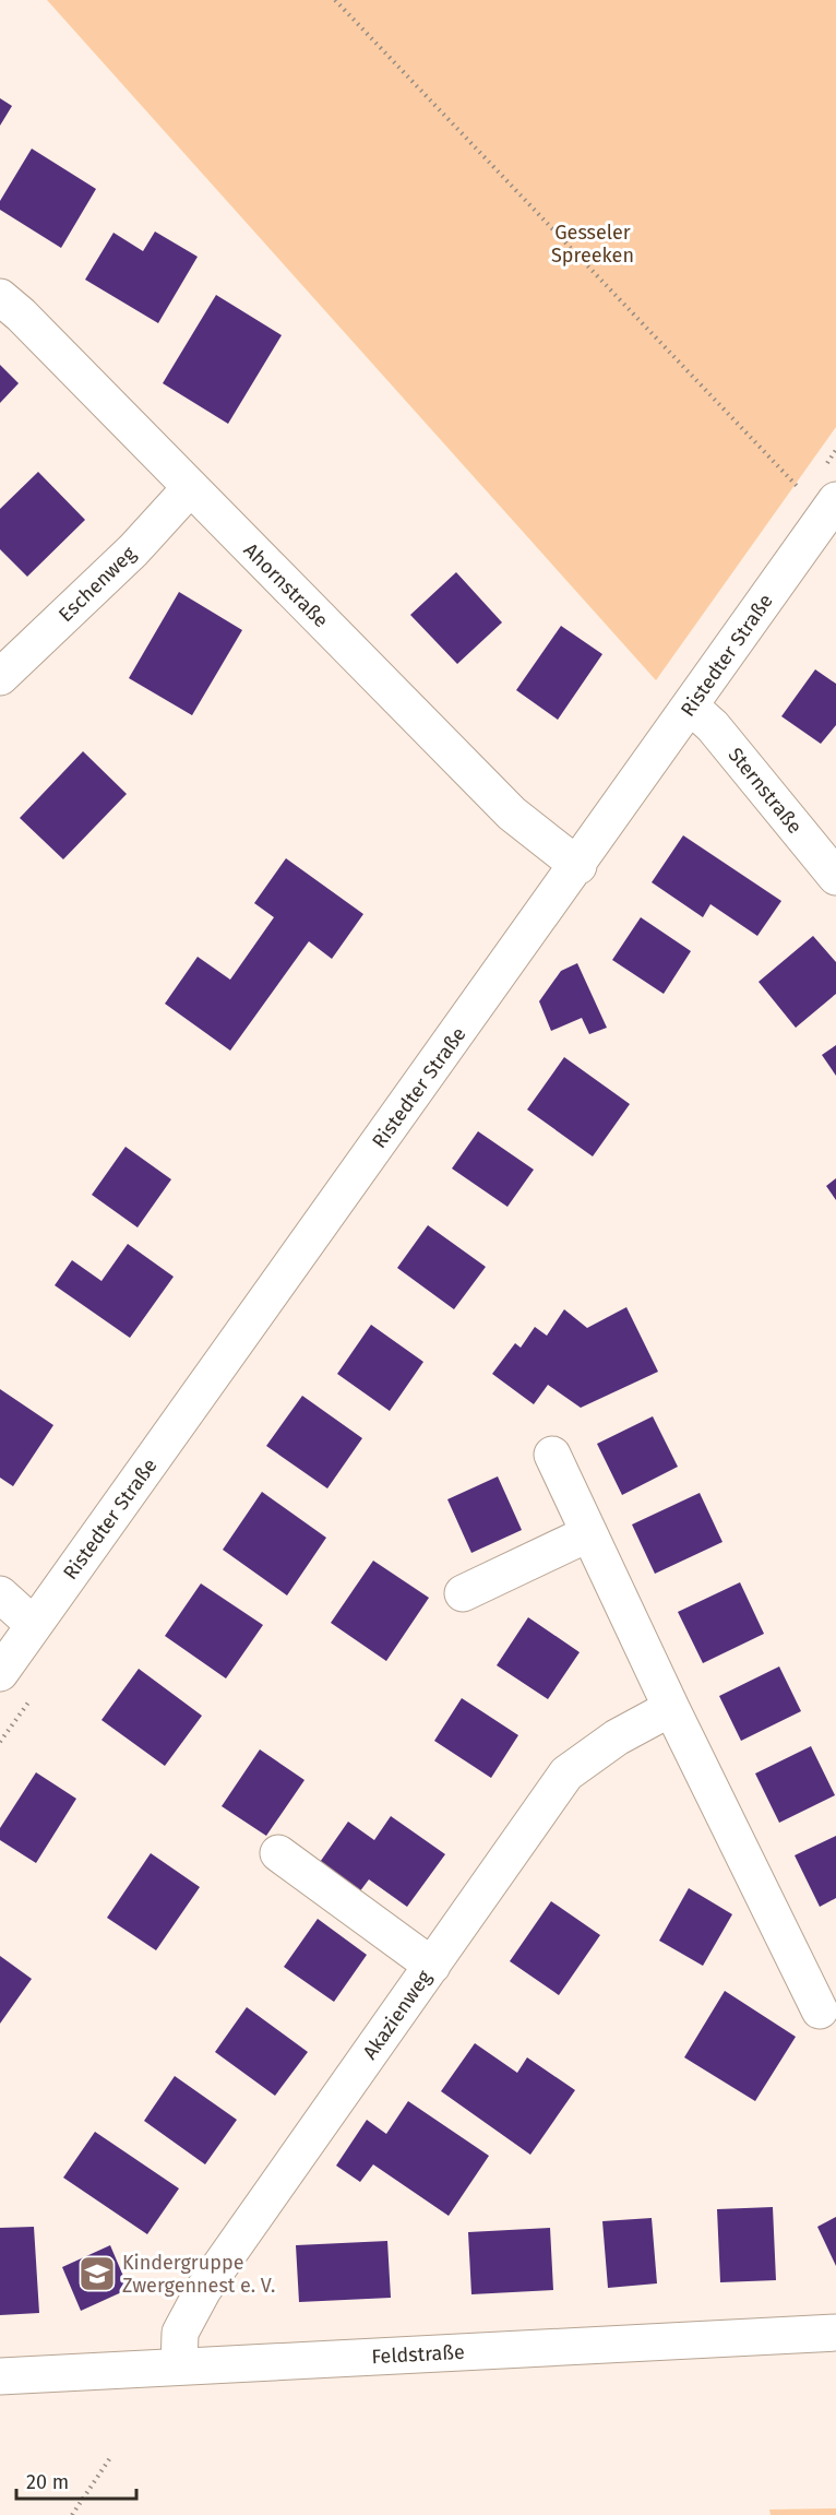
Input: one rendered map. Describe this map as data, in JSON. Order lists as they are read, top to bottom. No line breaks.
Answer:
{"streets":{"street":["Eschenweg","Ahornstraße","Ristedter Straße","Sternstraße","Akazienweg","Feldstraße"]},"crossings":[["Eschenweg","Ahornstraße"],["Ahornstraße","Ristedter Straße"],["Ristedter Straße","Sternstraße"],["Akazienweg","Feldstraße"]],"parks":["Gesseler Spreeken"],"places":{"school or university":["Kindergruppe Zwergennest e. V."]},"scale_bar":"20 m"}
